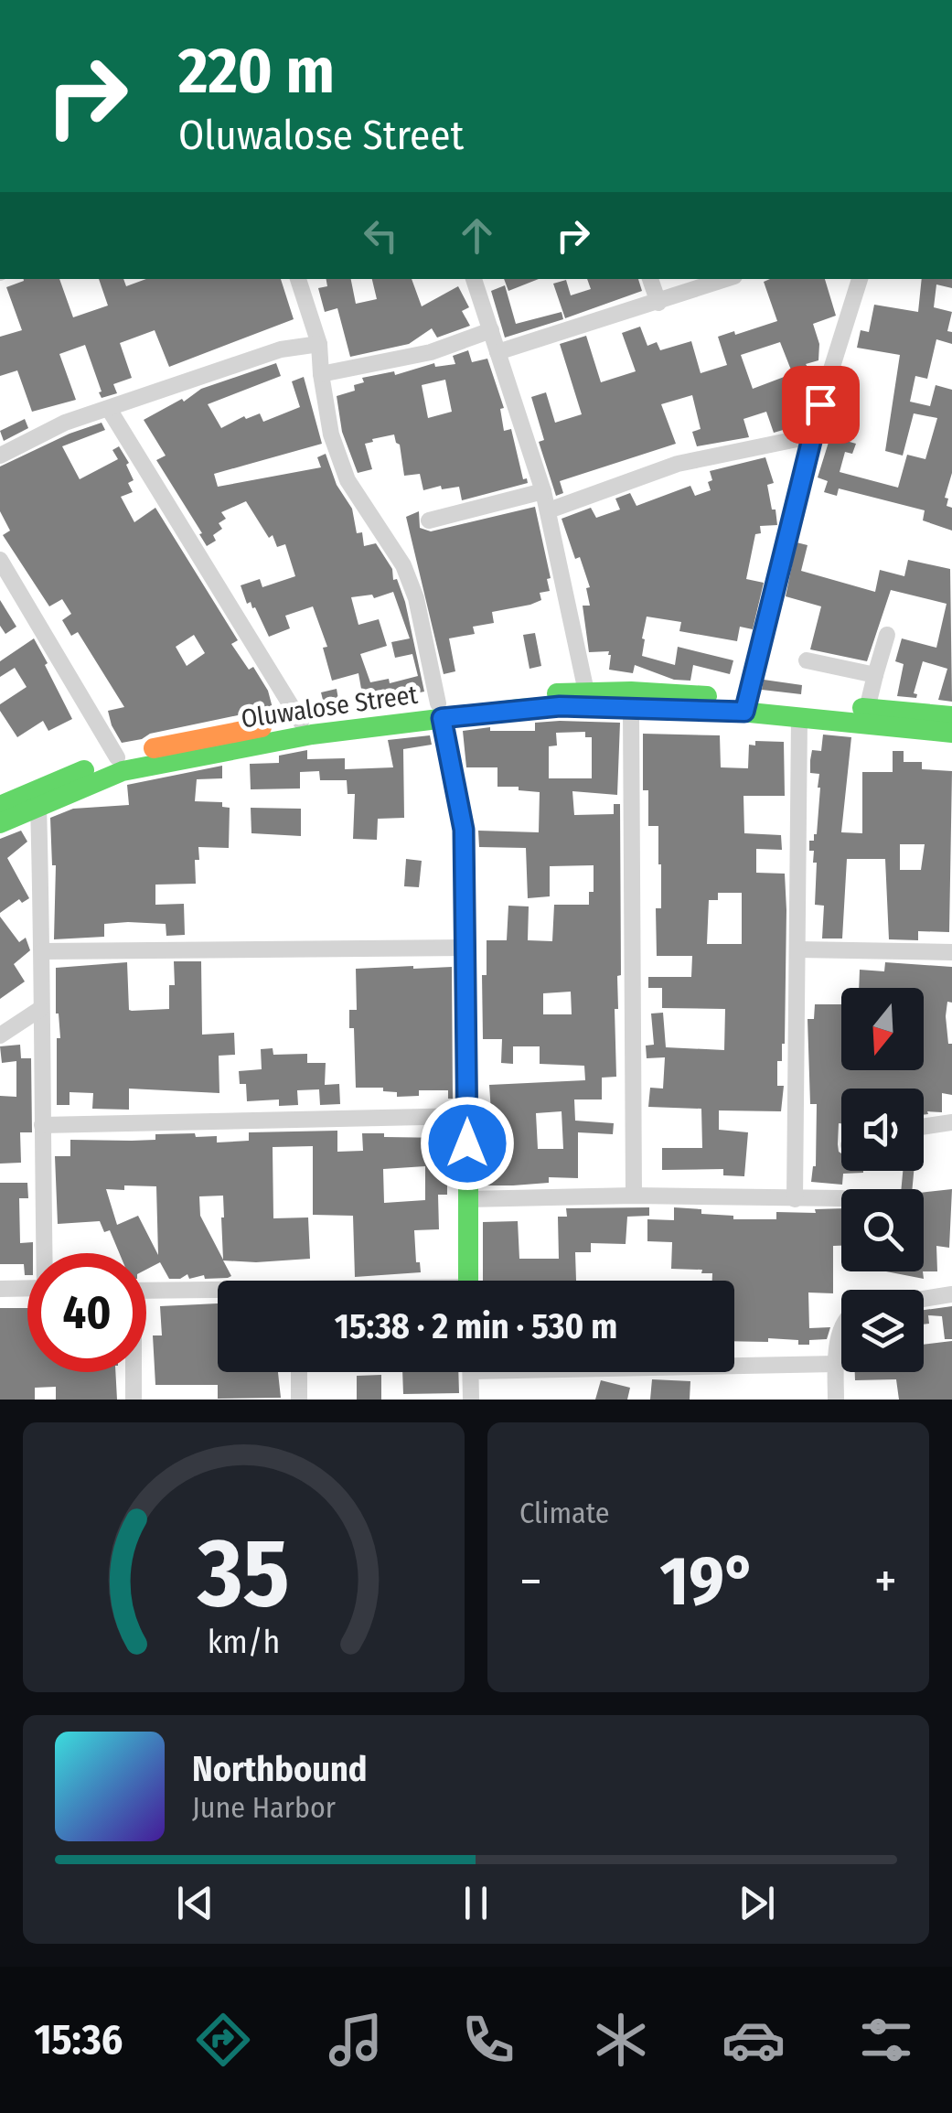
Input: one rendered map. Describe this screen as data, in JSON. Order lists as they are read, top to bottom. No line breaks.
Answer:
{"streets":{"street":["Oluwalose Street"]},"north":"bottom","page":{"turn":["220 m","Oluwalose Street"],"limit":"40","trip":"15:38 · 2 min · 530 m","tile":"Climate","heat":["−","19°","+"],"song":["Northbound","June Harbor"],"tabs":"15:36","gauge":["35","km/h"]}}
